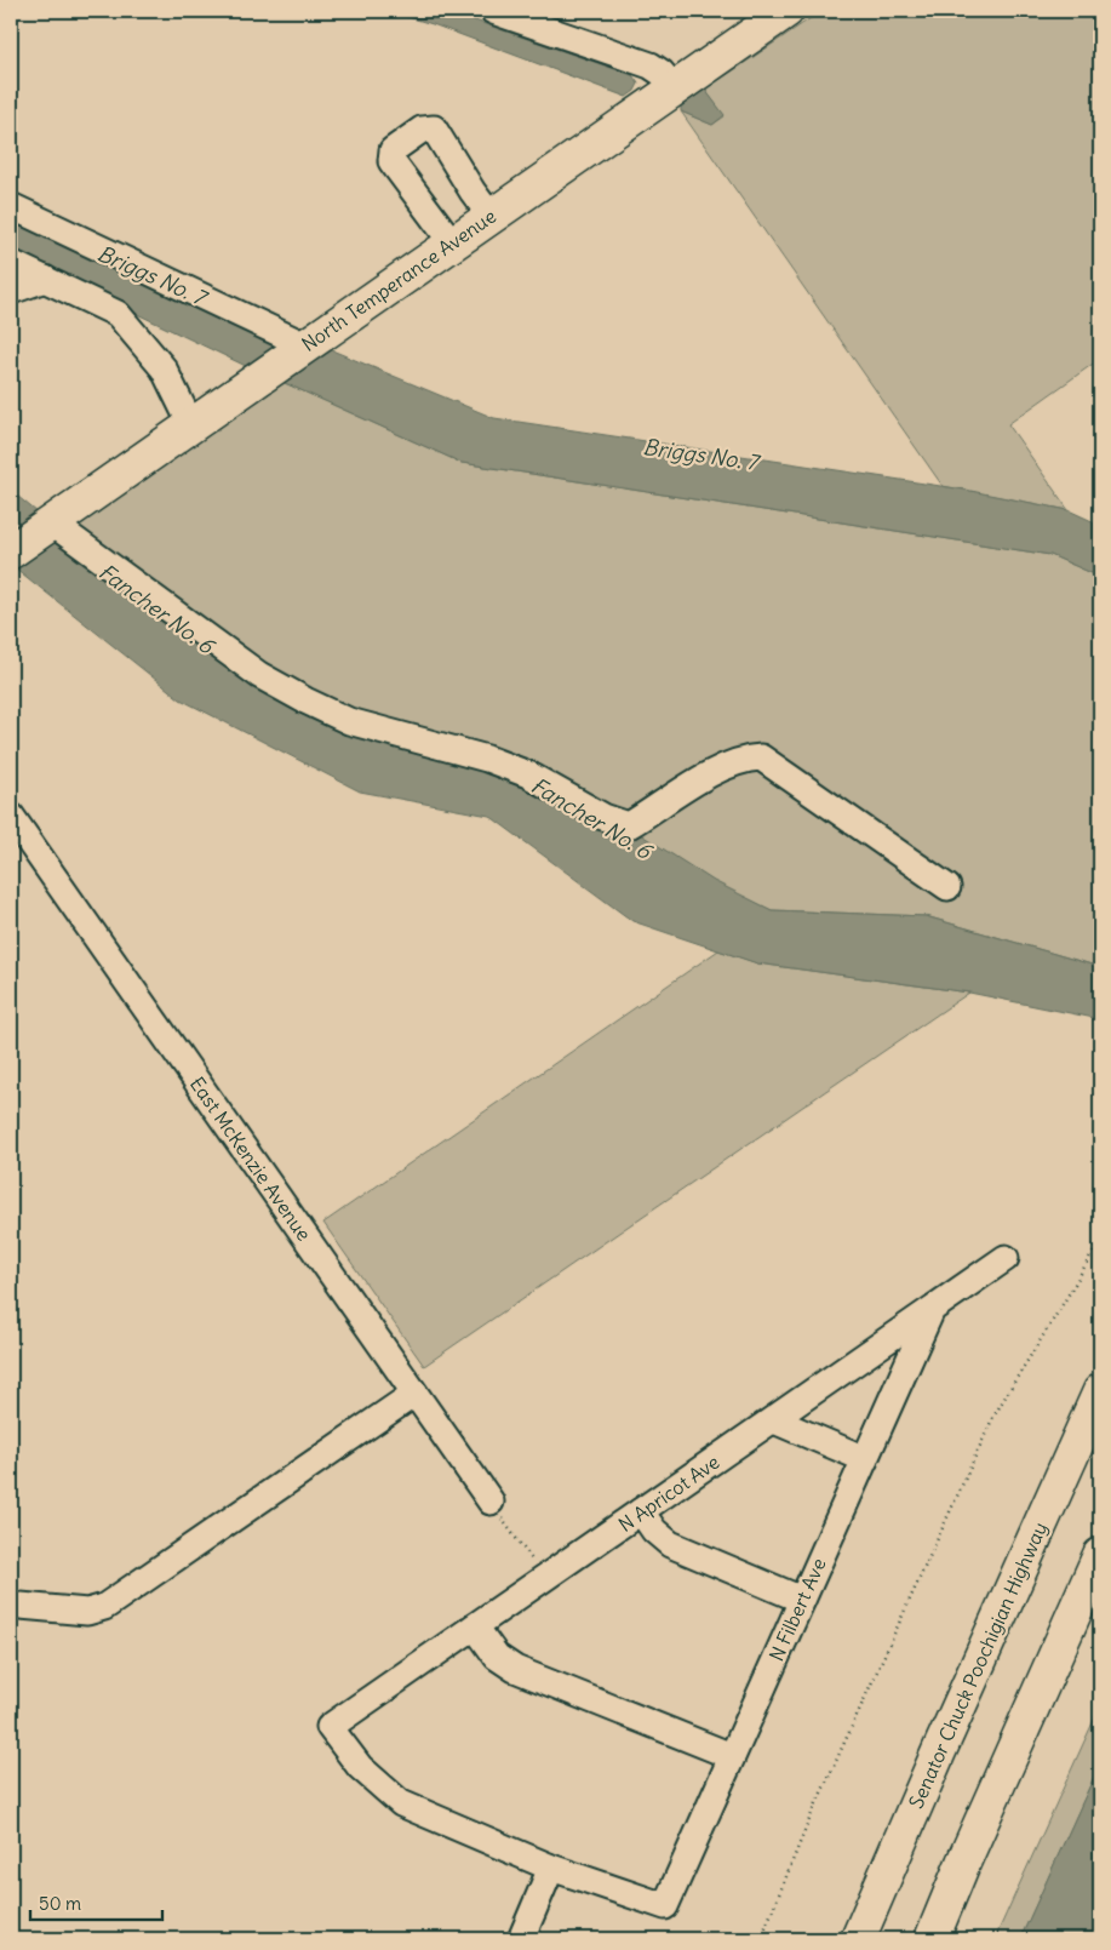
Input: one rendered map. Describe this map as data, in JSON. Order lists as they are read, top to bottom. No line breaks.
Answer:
{"streets":{"main road":["North Temperance Avenue","Senator Chuck Poochigian Highway"],"street":["East McKenzie Avenue","N Apricot Ave","N Filbert Ave"]},"crossings":[["N Apricot Ave","N Filbert Ave"]],"water":["Briggs No. 7","Fancher No. 6"],"scale_bar":"50 m"}
